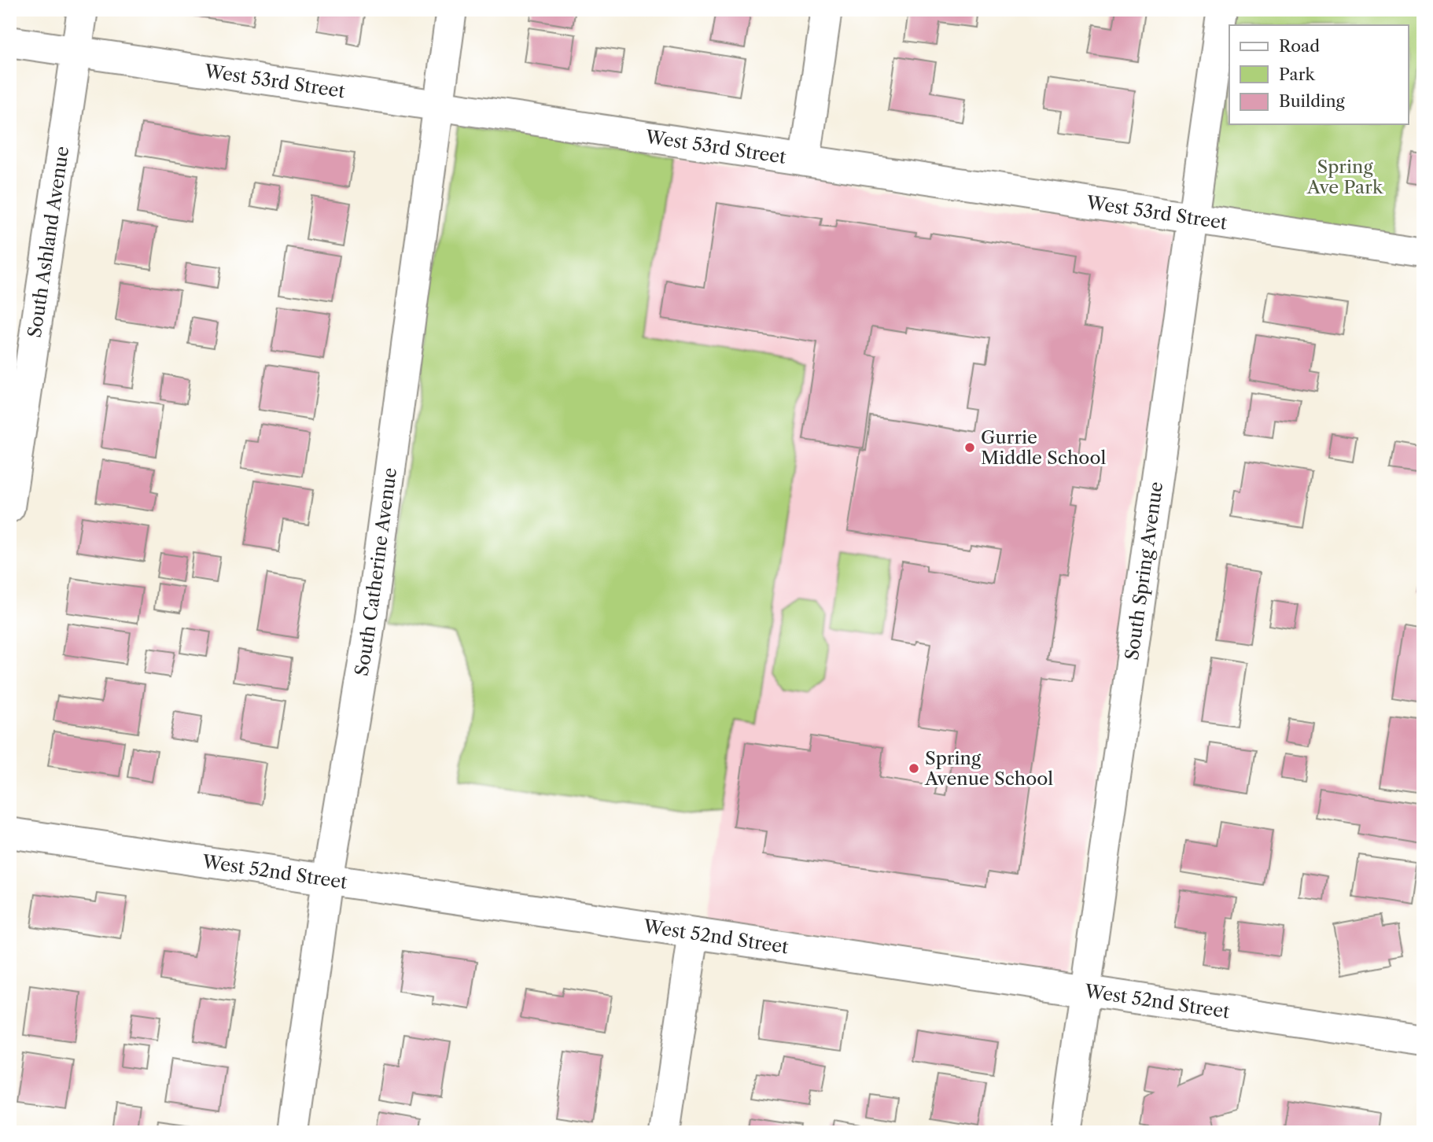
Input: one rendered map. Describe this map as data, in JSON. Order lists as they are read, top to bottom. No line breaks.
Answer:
{"streets":{"street":["West 53rd Street","South Ashland Avenue","South Spring Avenue","South Catherine Avenue","West 52nd Street"]},"crossings":[["West 53rd Street","South Ashland Avenue"],["West 53rd Street","South Spring Avenue"],["West 53rd Street","South Catherine Avenue"],["South Spring Avenue","West 52nd Street"],["South Catherine Avenue","West 52nd Street"]],"parks":["Spring Ave Park"],"places":["Gurrie Middle School","Spring Avenue School"],"legend":["Road","Park","Building"]}
